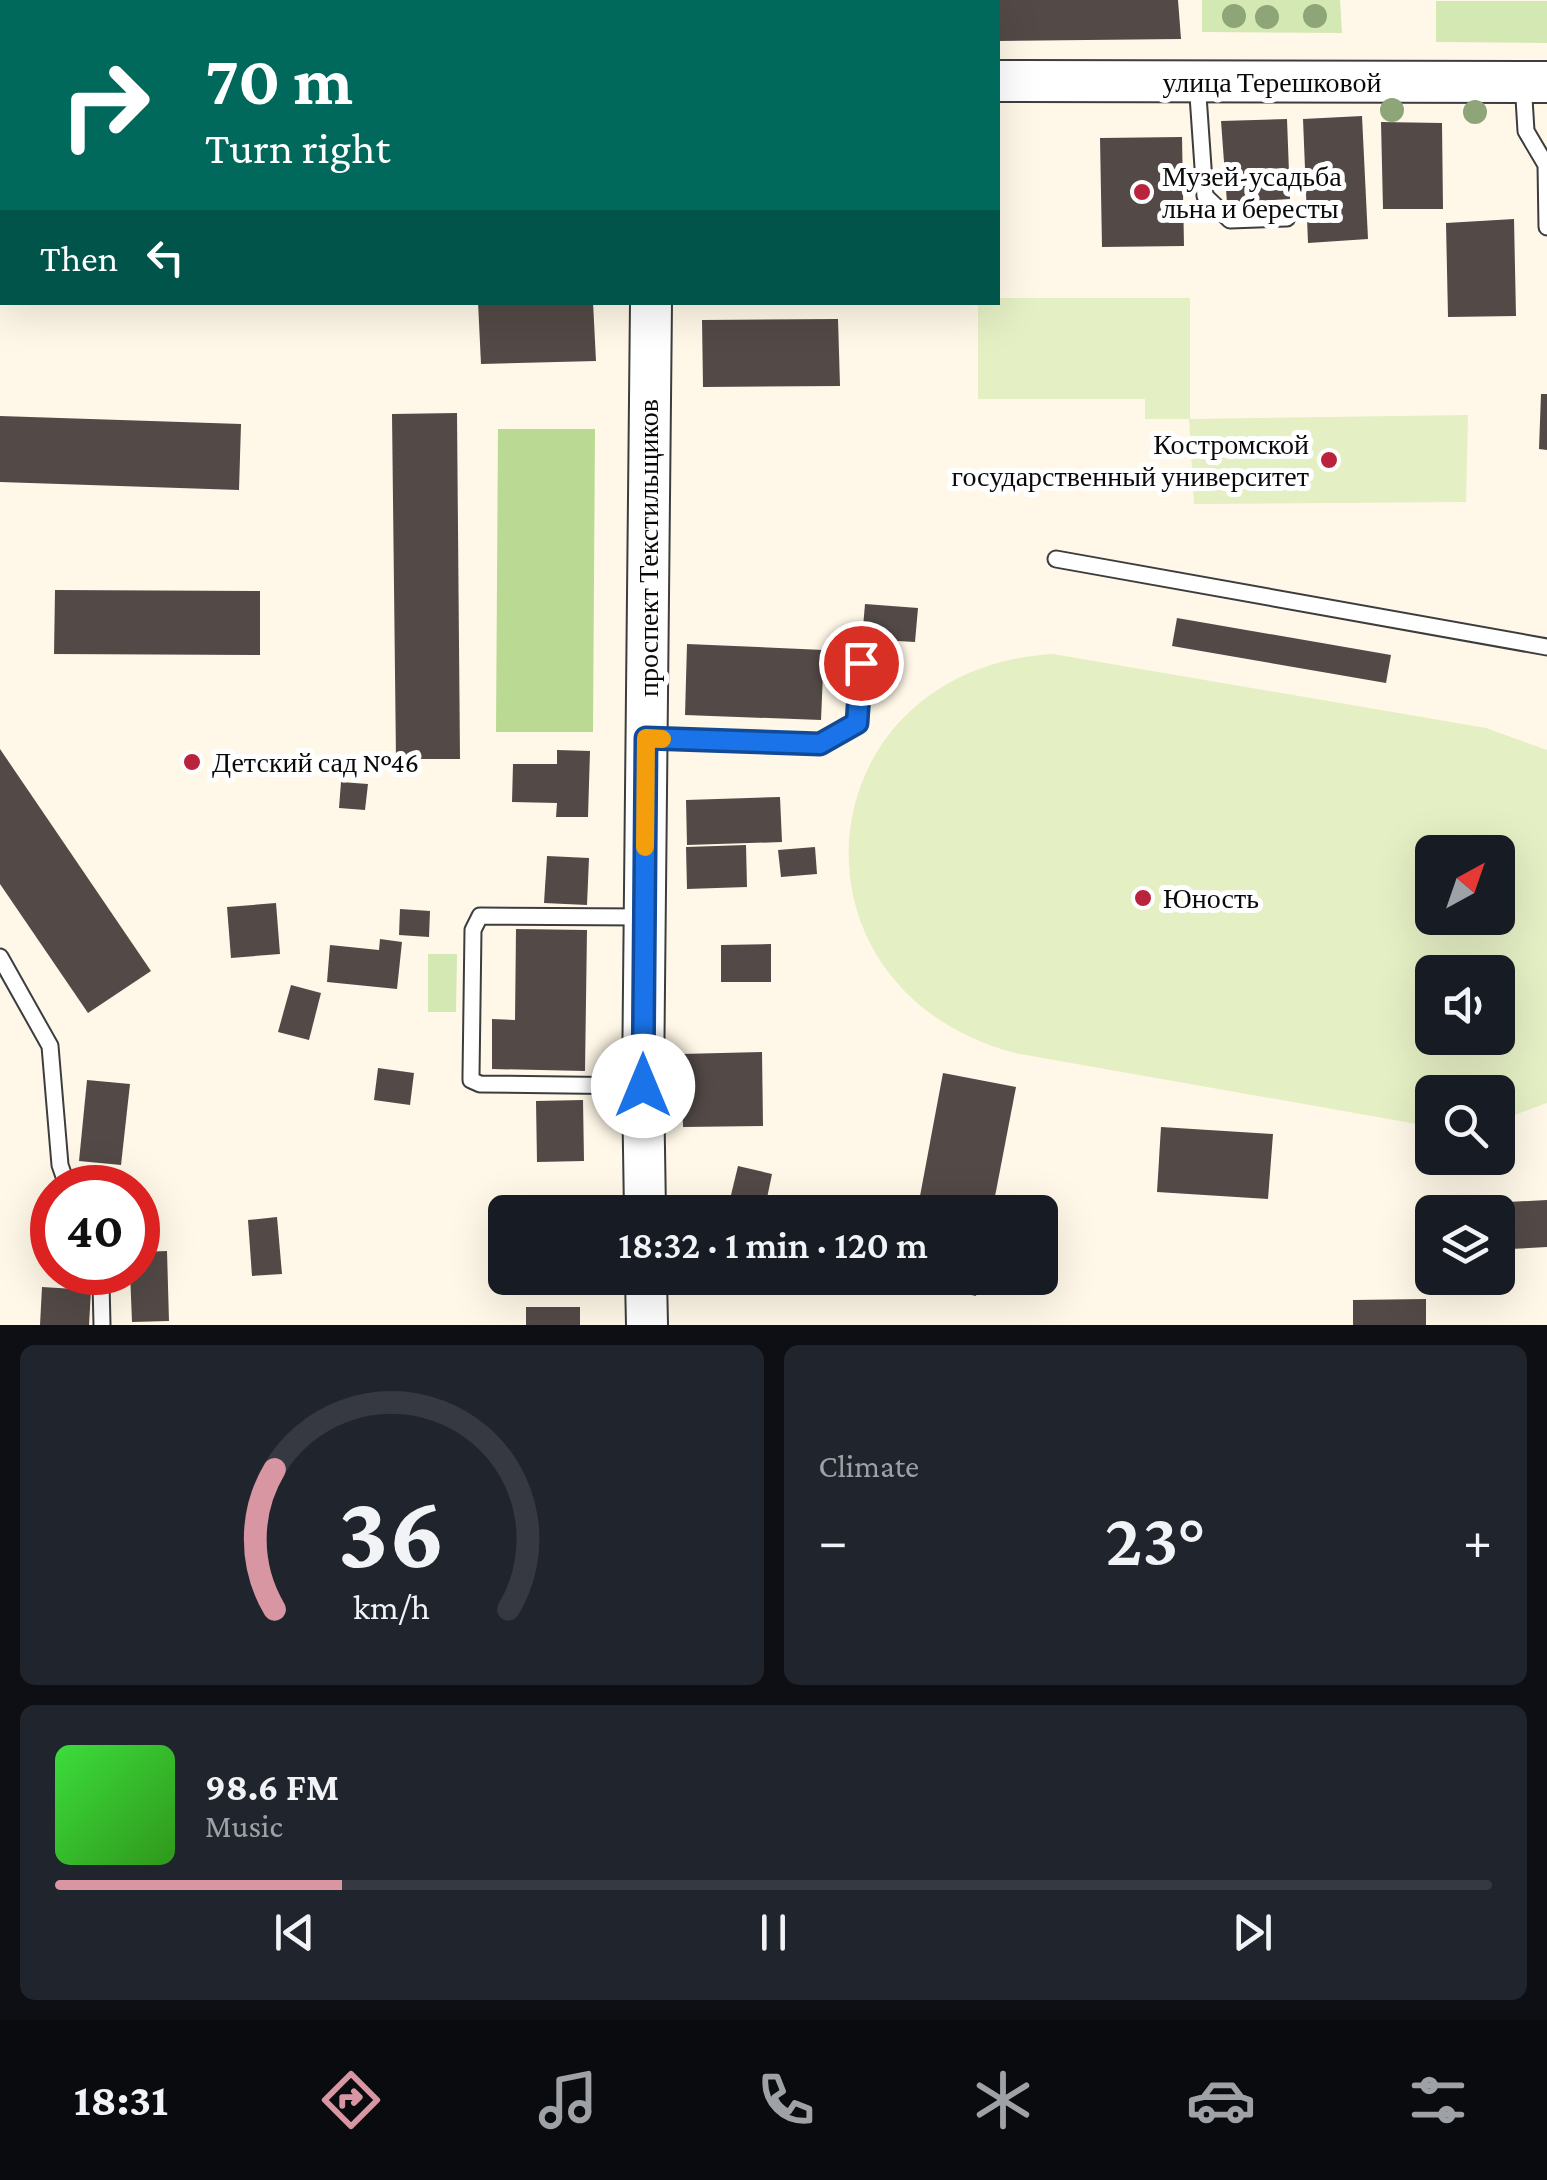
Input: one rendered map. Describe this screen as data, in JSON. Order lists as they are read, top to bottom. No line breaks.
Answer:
{"streets":{"street":["улица Терешковой","проспект Текстильщиков"]},"places":["Музей-усадьба льна и бересты","Костромской государственный университет","Детский сад №46","Юность"],"north":"top right","page":{"turn":["70 m","Turn right"],"then":"Then","limit":"40","trip":"18:32 · 1 min · 120 m","tile":"Climate","heat":["−","23°","+"],"song":["98.6 FM","Music"],"tabs":"18:31","gauge":["36","km/h"]}}
